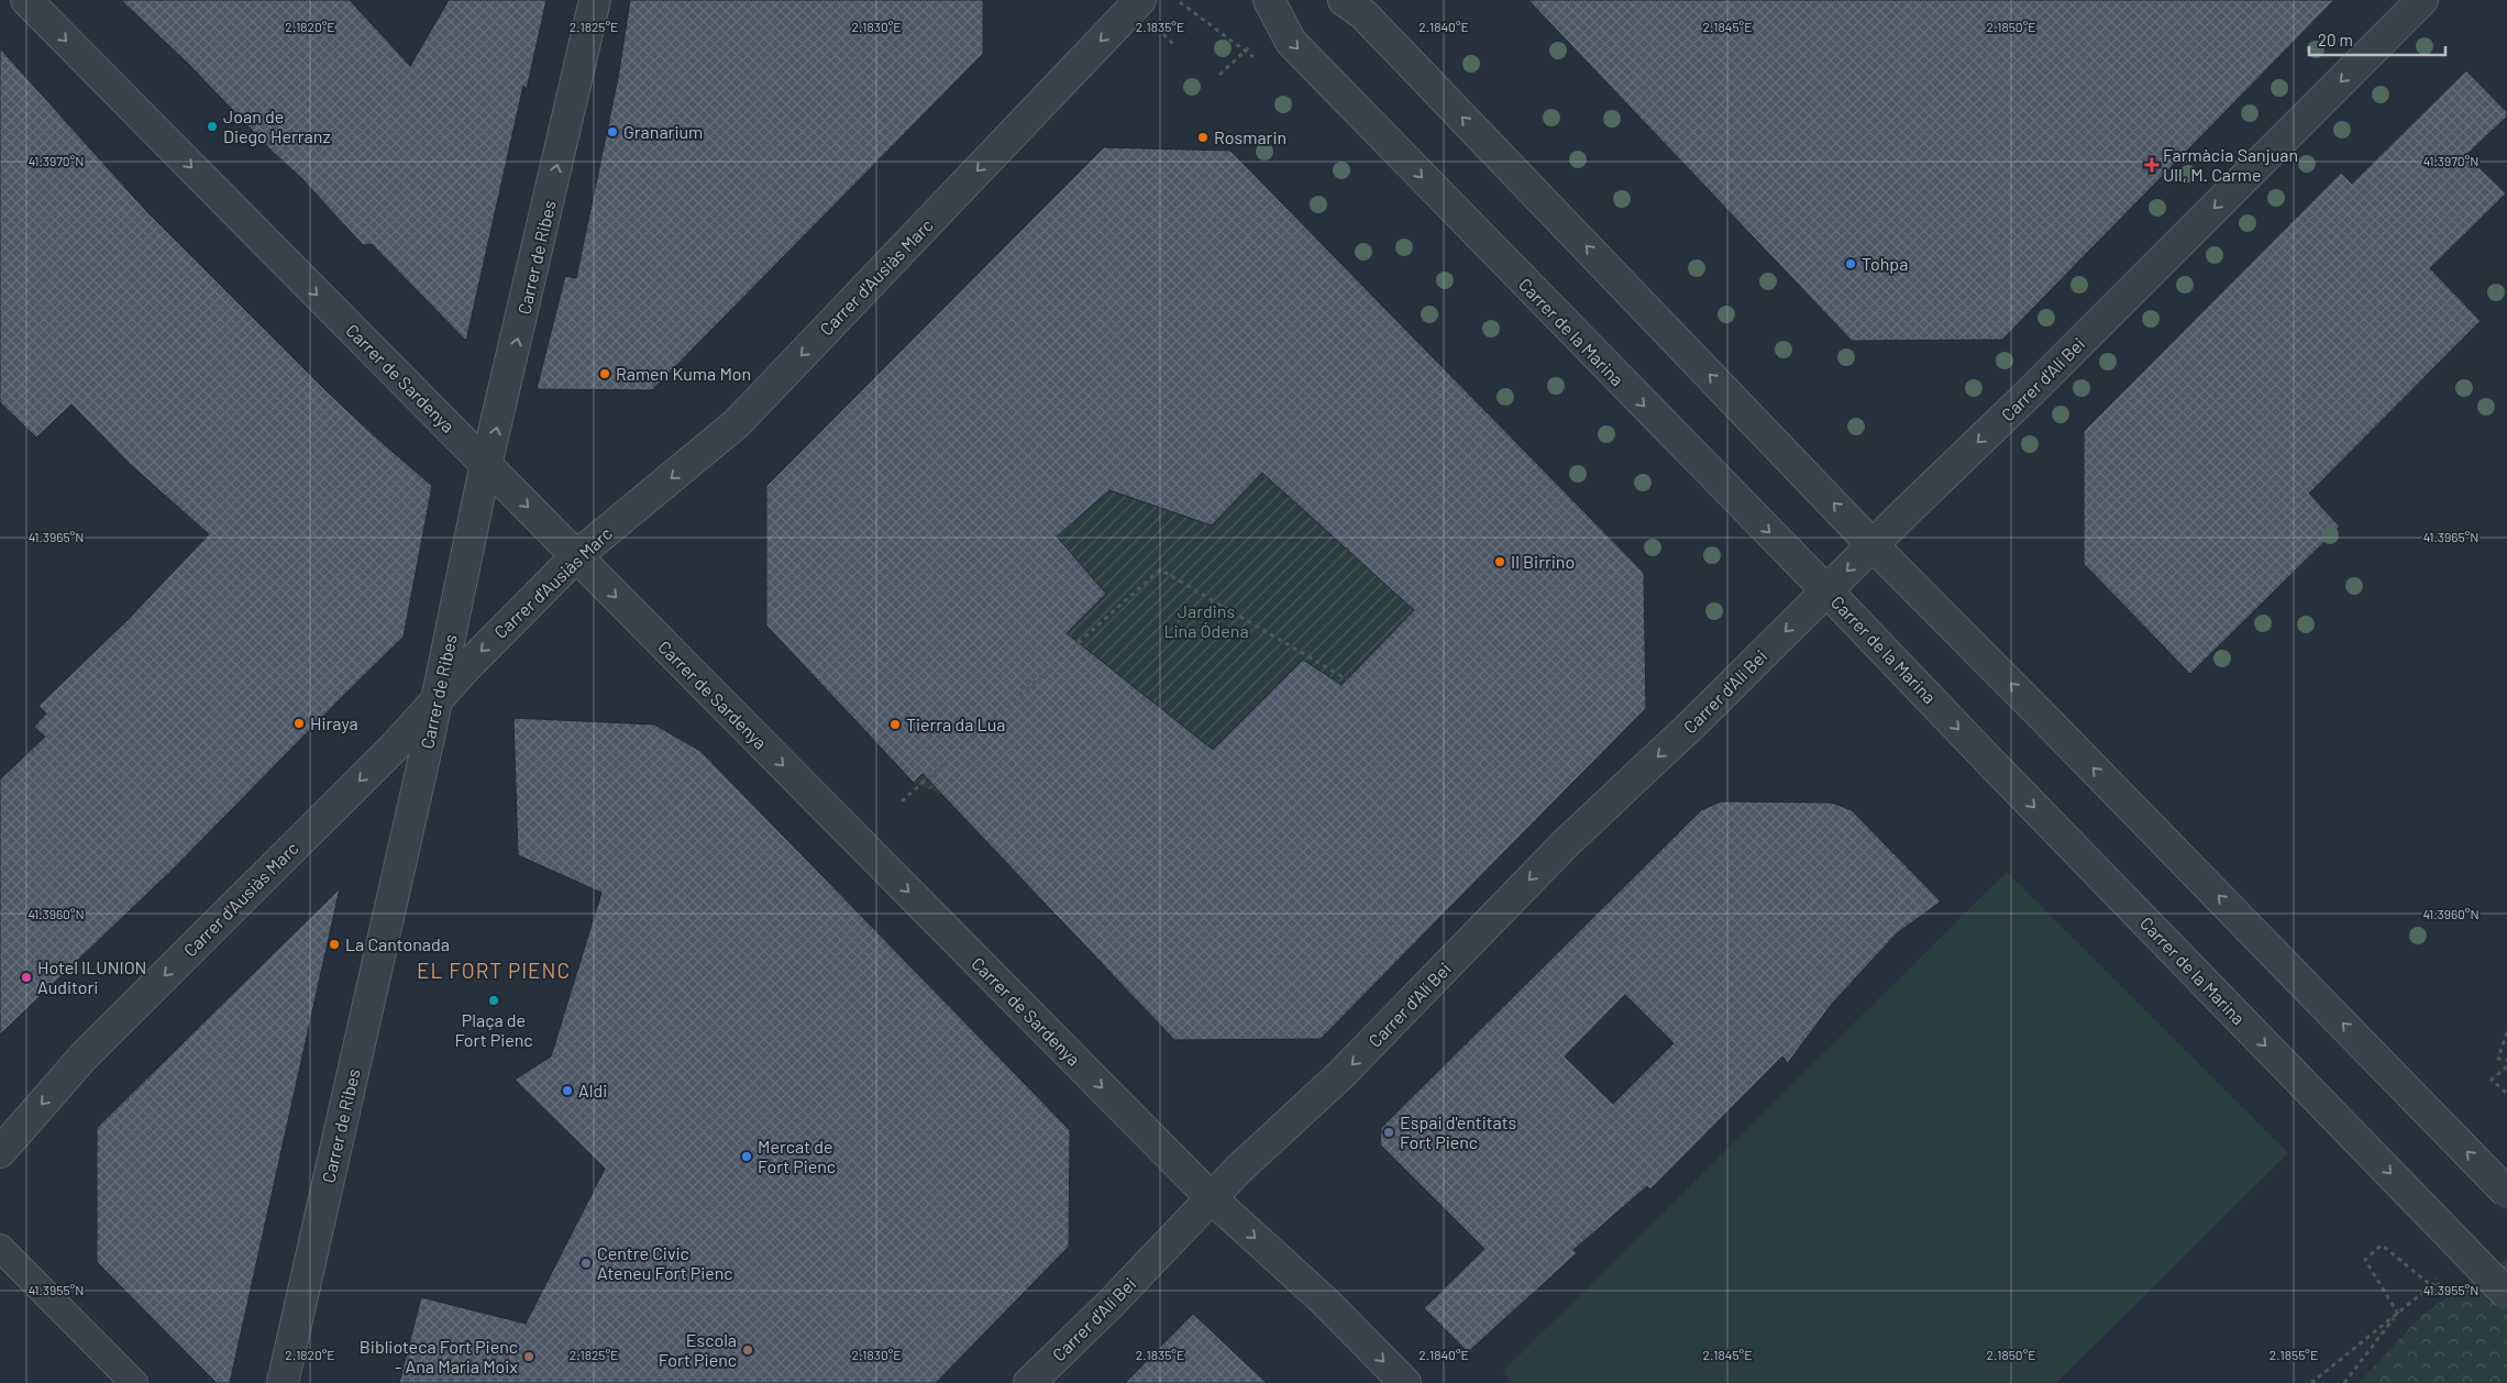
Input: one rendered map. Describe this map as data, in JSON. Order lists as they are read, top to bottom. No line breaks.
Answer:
{"streets":{"street":["Carrer de Ribes","Carrer d'Ausiàs Marc","Carrer de la Marina","Carrer de Sardenya","Carrer d'Alí Bei"]},"crossings":[["Carrer de Ribes","Carrer d'Ausiàs Marc"],["Carrer de Ribes","Carrer de Sardenya"],["Carrer d'Ausiàs Marc","Carrer de Sardenya"],["Carrer de la Marina","Carrer d'Alí Bei"],["Carrer de Sardenya","Carrer d'Alí Bei"]],"one_way":["Carrer d'Ausiàs Marc","Carrer de Sardenya","Carrer d'Alí Bei"],"districts":["EL FORT PIENC"],"parks":["Jardins Lina Ódena"],"places":{"other":["Joan de Diego Herranz","Granarium","Rosmarin","Tohpa","Ramen Kuma Mon","Il Birrino","Hiraya","Tierra da Lua","La Cantonada","Hotel ILUNION Auditori","Plaça de Fort Pienc","Aldi","Espai d'entitats Fort Pienc","Mercat de Fort Pienc","Centre Civic Ateneu Fort Pienc","Escola Fort Pienc","Biblioteca Fort Pienc - Ana Maria Moix"],"health":["Farmàcia Sanjuan Ull, M. Carme"]},"scale_bar":"20 m","coordinates":["2.1820°E","2.1825°E","2.1830°E","2.1835°E","2.1840°E","2.1845°E","2.1850°E","41.3970°N","41.3965°N","41.3960°N","41.3955°N","2.1855°E"]}
